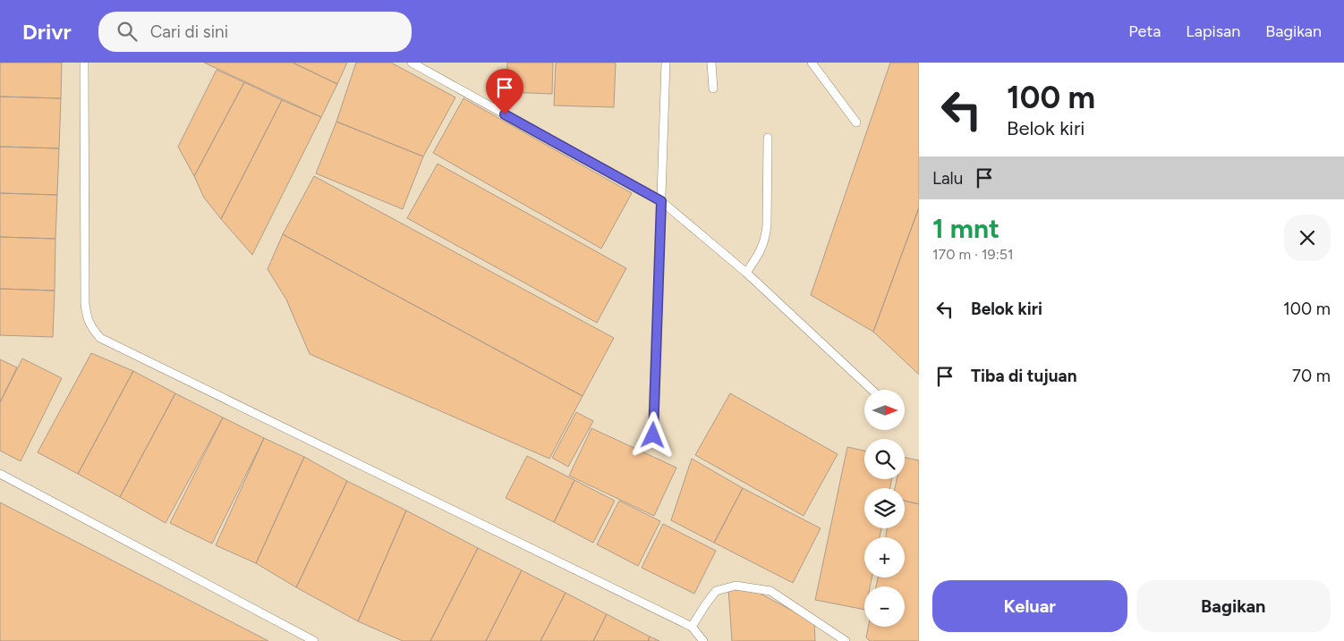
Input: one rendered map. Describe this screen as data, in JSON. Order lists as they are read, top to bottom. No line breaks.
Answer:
{"north":"right","page":{"header":"Drivr","search":"Cari di sini","nav":["Peta","Lapisan","Bagikan"],"turn":["100 m","Belok kiri"],"then":"Lalu","heading":["1 mnt","170 m · 19:51"],"list":[{"name":"Belok kiri","value":"100 m"},{"name":"Tiba di tujuan","value":"70 m"}],"map_buttons":["+","−"],"buttons":["Keluar","Bagikan"]}}
